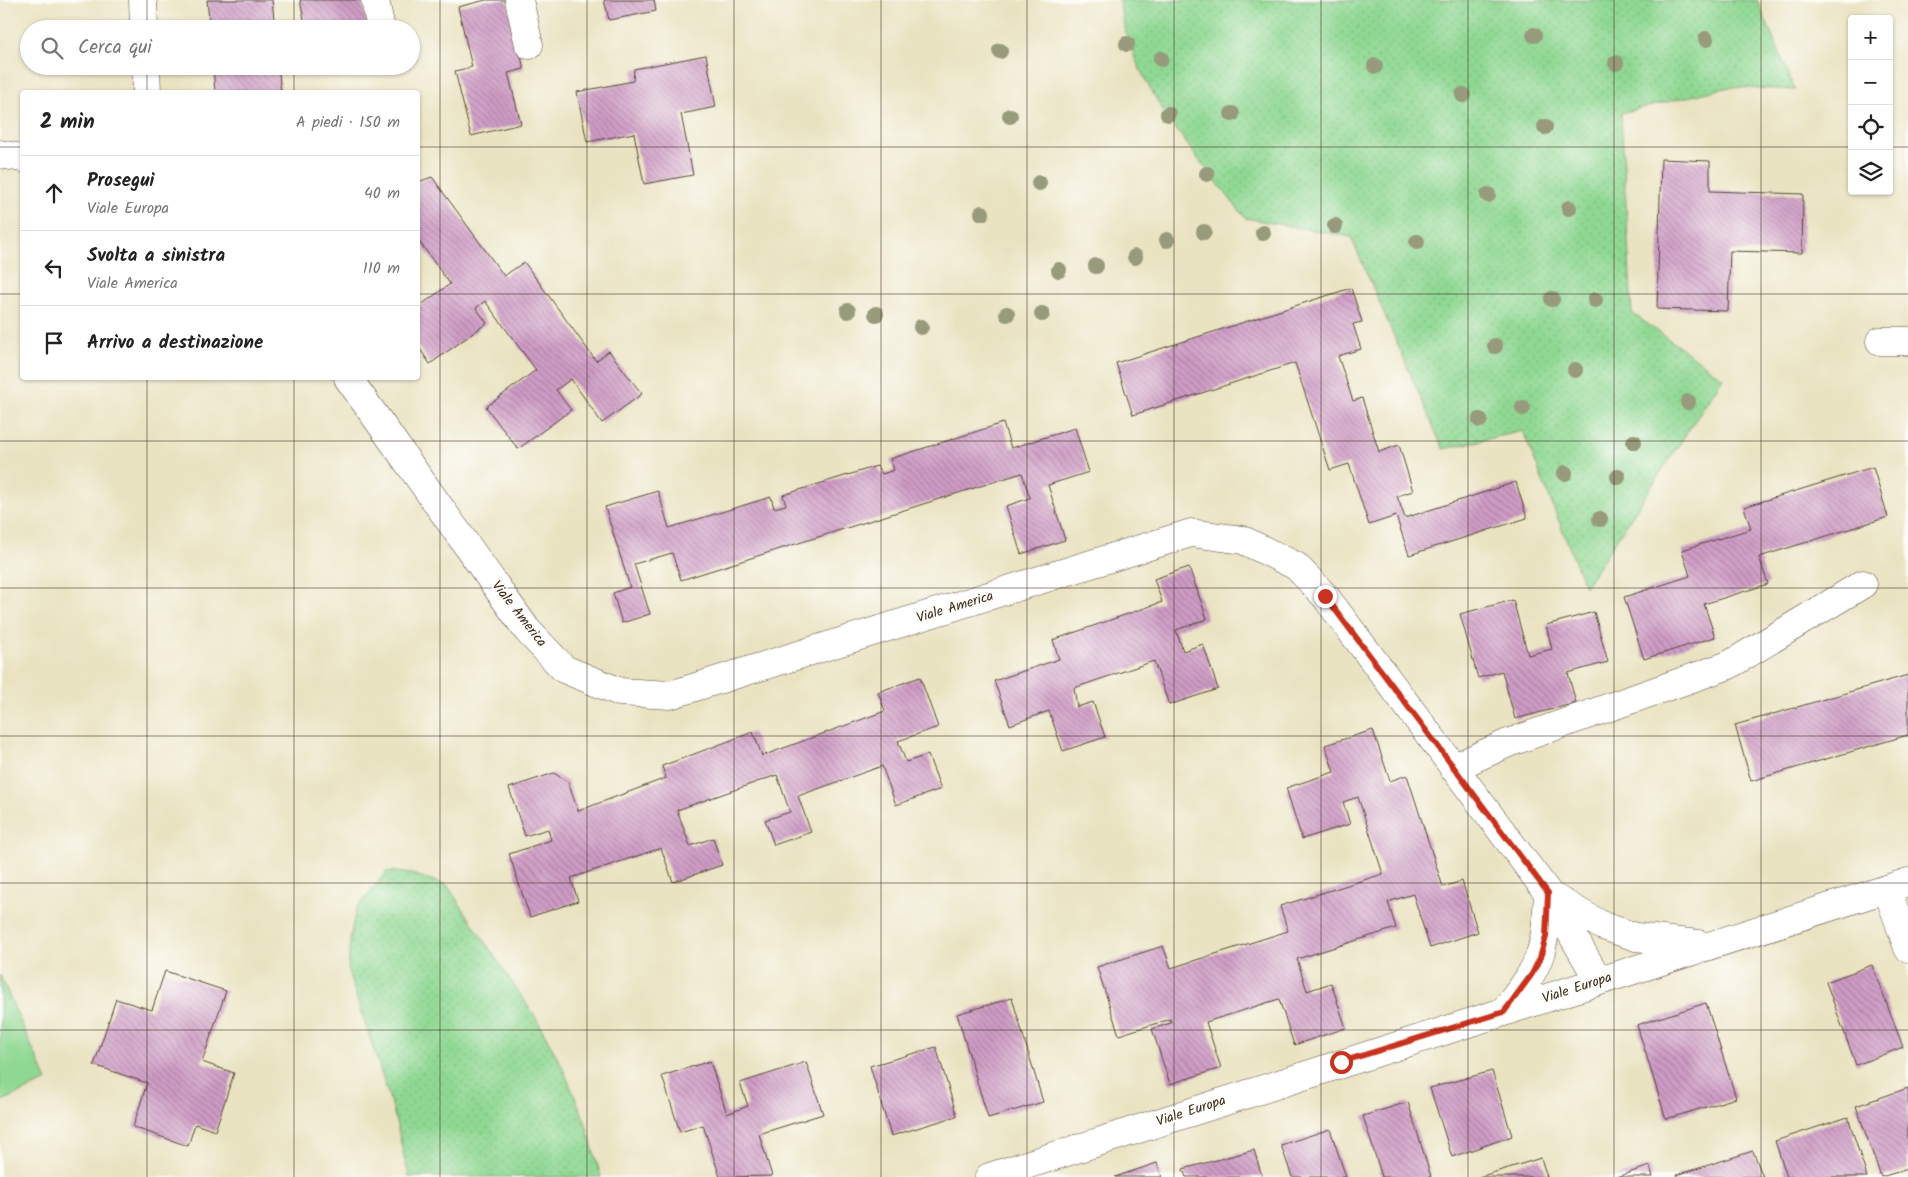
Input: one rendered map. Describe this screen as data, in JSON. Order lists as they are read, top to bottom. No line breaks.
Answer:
{"streets":{"street":["Viale America","Viale Europa"]},"crossings":[["Viale America","Viale Europa"]],"page":{"map_buttons":["+","−"],"search":"Cerca qui","heading":["2 min","A piedi · 150 m"],"list":[["Prosegui","Viale Europa","40 m"],["Svolta a sinistra","Viale America","110 m"],"Arrivo a destinazione"]}}
